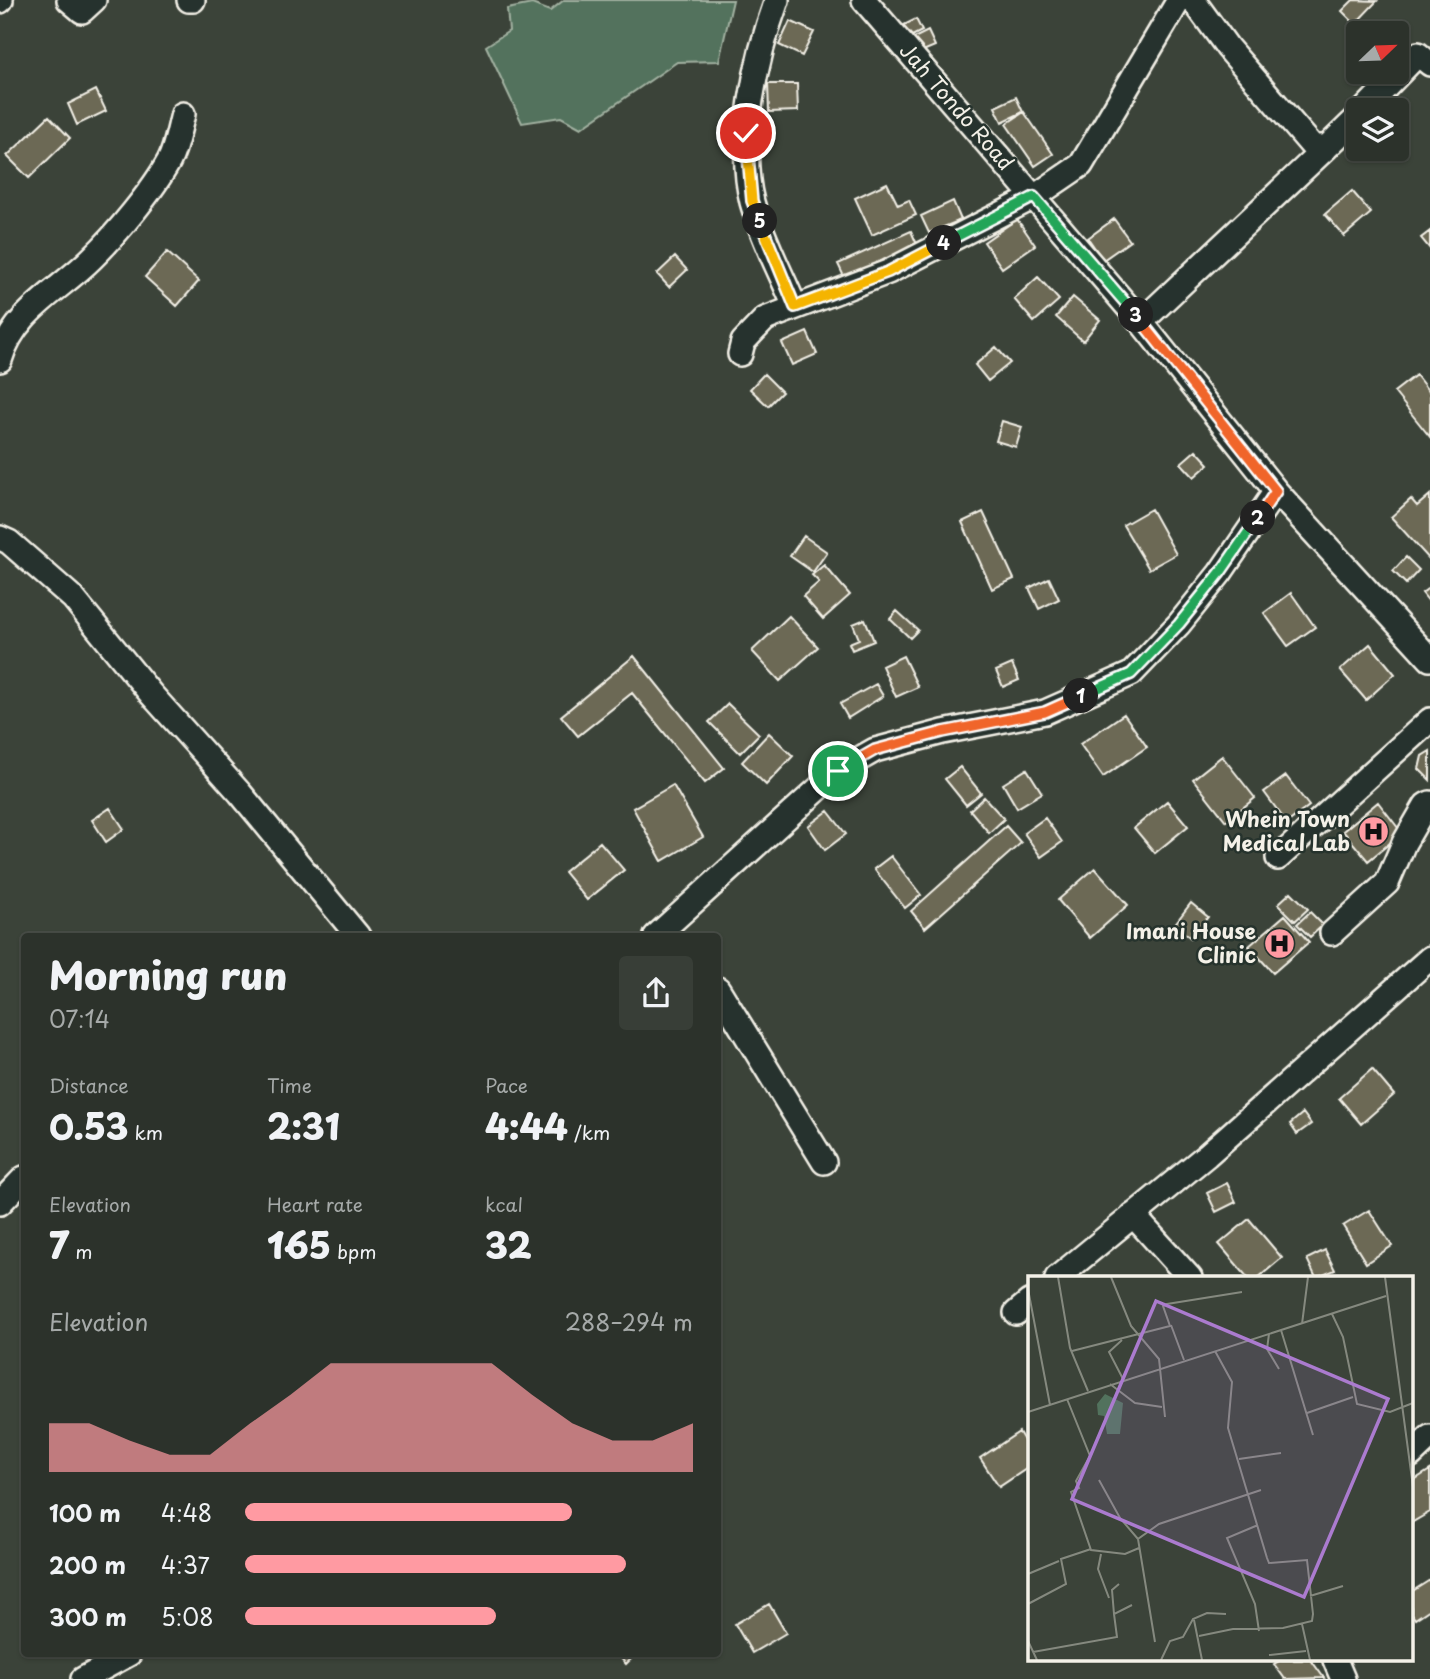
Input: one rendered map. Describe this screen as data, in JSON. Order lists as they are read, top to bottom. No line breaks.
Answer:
{"streets":{"street":["Jah Tondo Road"]},"places":{"hospital":["Whein Town Medical Lab","Imani House Clinic"]},"north":"top right","page":{"pins":["5","4","3","2","1"],"heading":["Morning run","07:14"],"stats":[["Distance","0.53 km"],["Time","2:31"],["Pace","4:44 /km"],["Elevation","7 m"],["Heart rate","165 bpm"],["kcal","32"]],"chart":["Elevation","288–294 m"],"list":[{"name":"100 m","note":"4:48"},{"name":"200 m","note":"4:37"},{"name":"300 m","note":"5:08"}]}}
